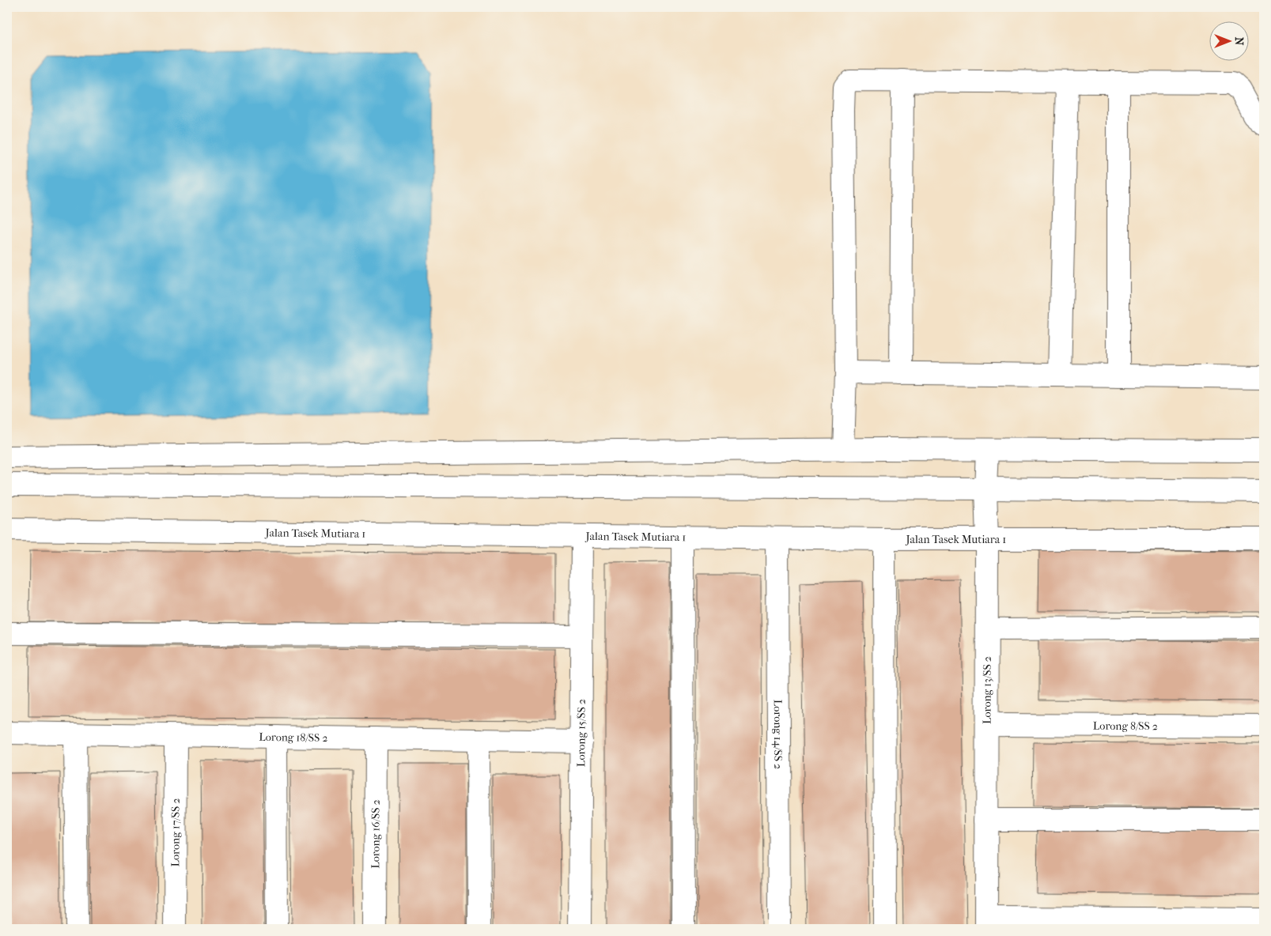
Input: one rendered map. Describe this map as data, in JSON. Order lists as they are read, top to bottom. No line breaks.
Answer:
{"streets":{"street":["Jalan Tasek Mutiara 1","Lorong 13/SS 2","Lorong 8/SS 2","Lorong 15/SS 2","Lorong 14/SS 2","Lorong 18/SS 2","Lorong 17/SS 2","Lorong 16/SS 2"]},"crossings":[["Jalan Tasek Mutiara 1","Lorong 13/SS 2"],["Jalan Tasek Mutiara 1","Lorong 15/SS 2"],["Jalan Tasek Mutiara 1","Lorong 14/SS 2"],["Lorong 13/SS 2","Lorong 8/SS 2"],["Lorong 15/SS 2","Lorong 18/SS 2"],["Lorong 18/SS 2","Lorong 17/SS 2"],["Lorong 18/SS 2","Lorong 16/SS 2"]],"north":"right"}
